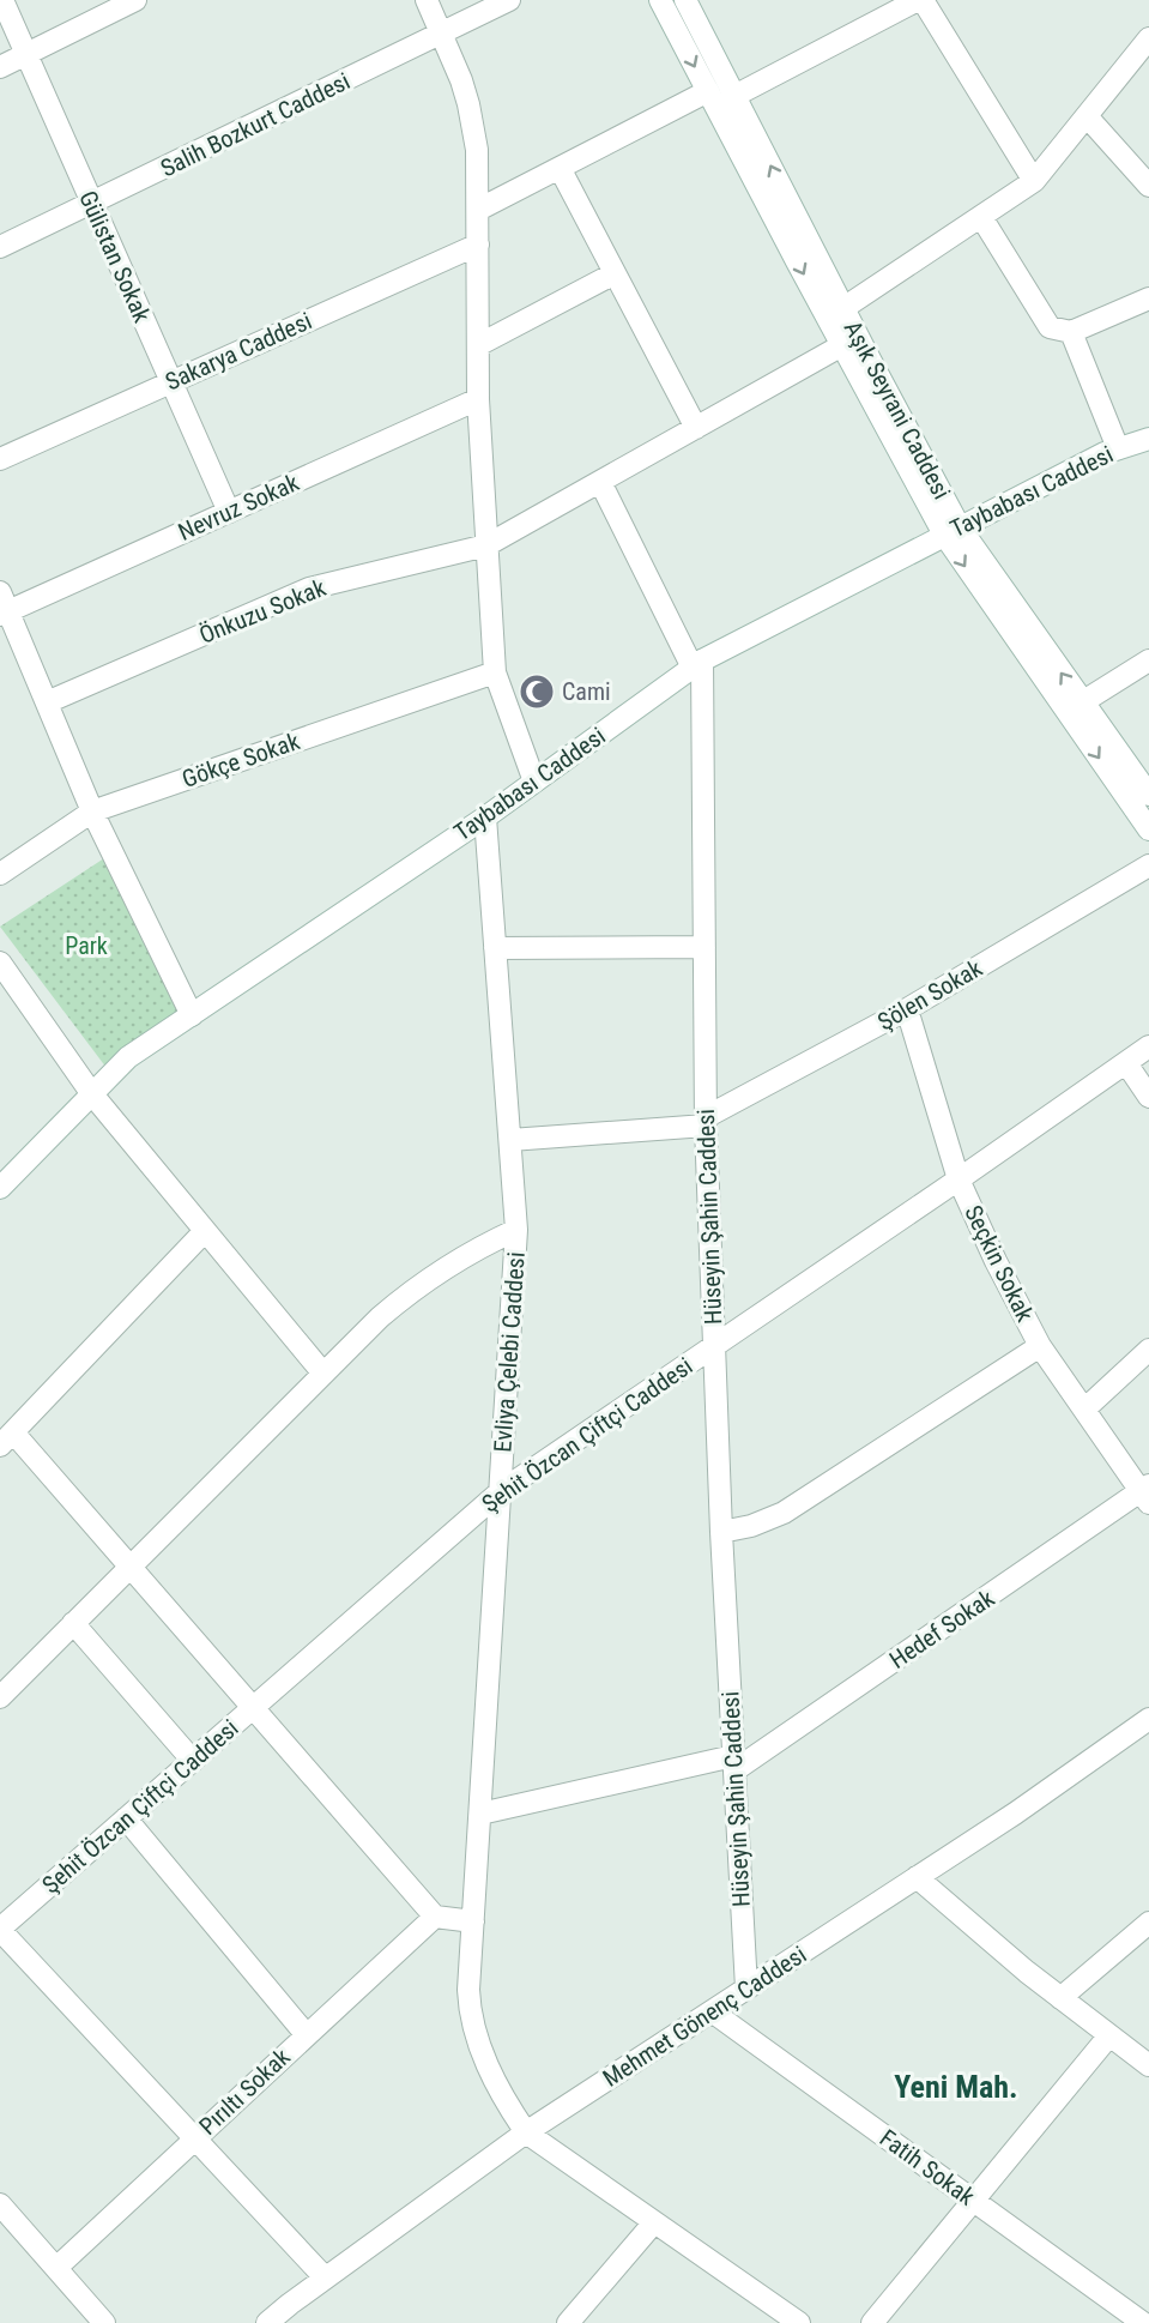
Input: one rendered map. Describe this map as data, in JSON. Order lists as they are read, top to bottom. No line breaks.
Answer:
{"streets":{"street":["Salih Bozkurt Caddesi","Gülistan Sokak","Sakarya Caddesi","Aşık Seyrani Caddesi","Taybabası Caddesi","Nevruz Sokak","Önkuzu Sokak","Gökçe Sokak","Şölen Sokak","Hüseyin Şahin Caddesi","Seçkin Sokak","Evliya Çelebi Caddesi","Şehit Özcan Çiftçi Caddesi","Hedef Sokak","Mehmet Gönenç Caddesi","Pırıltı Sokak","Fatih Sokak"]},"crossings":[["Salih Bozkurt Caddesi","Gülistan Sokak"],["Gülistan Sokak","Sakarya Caddesi"],["Gülistan Sokak","Nevruz Sokak"],["Aşık Seyrani Caddesi","Taybabası Caddesi"],["Taybabası Caddesi","Hüseyin Şahin Caddesi"],["Taybabası Caddesi","Evliya Çelebi Caddesi"],["Şölen Sokak","Hüseyin Şahin Caddesi"],["Şölen Sokak","Seçkin Sokak"],["Hüseyin Şahin Caddesi","Şehit Özcan Çiftçi Caddesi"],["Hüseyin Şahin Caddesi","Hedef Sokak"],["Hüseyin Şahin Caddesi","Mehmet Gönenç Caddesi"],["Seçkin Sokak","Şehit Özcan Çiftçi Caddesi"],["Seçkin Sokak","Hedef Sokak"],["Evliya Çelebi Caddesi","Şehit Özcan Çiftçi Caddesi"],["Evliya Çelebi Caddesi","Hedef Sokak"],["Evliya Çelebi Caddesi","Mehmet Gönenç Caddesi"],["Mehmet Gönenç Caddesi","Fatih Sokak"]],"districts":["Yeni Mah."],"parks":["Park"],"places":{"mosque":["Cami"]}}
